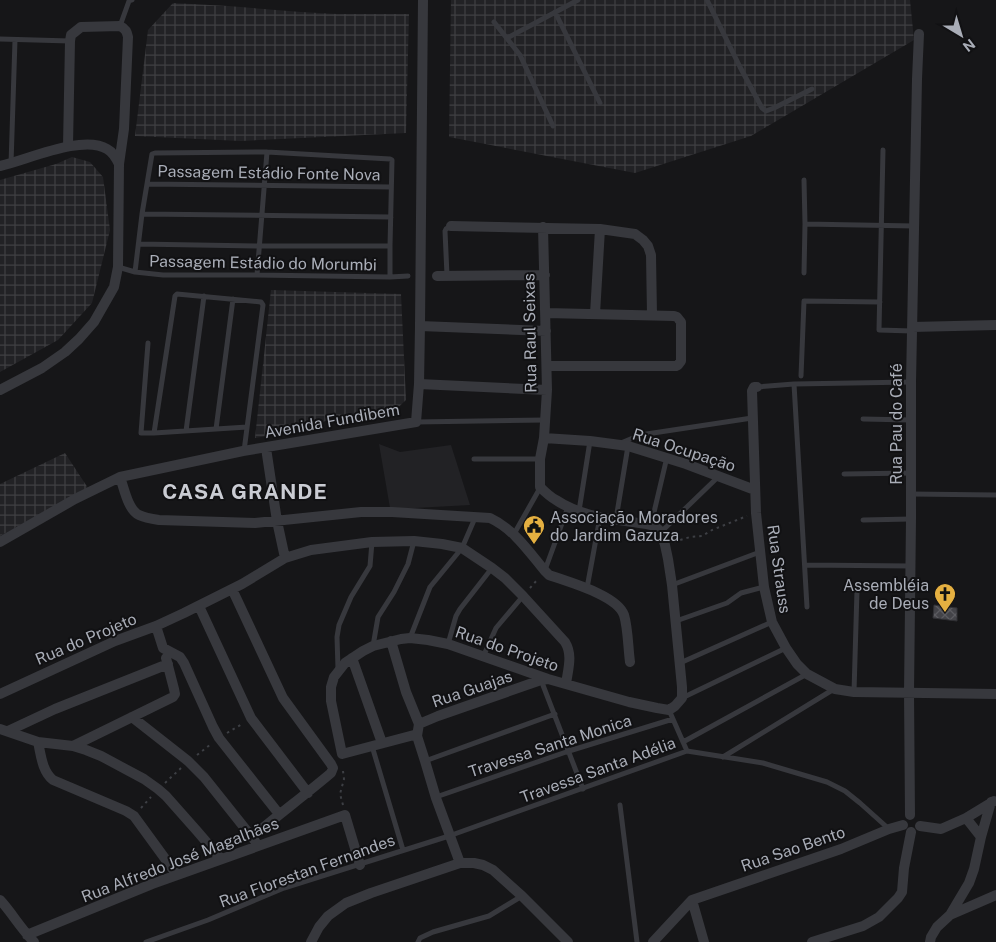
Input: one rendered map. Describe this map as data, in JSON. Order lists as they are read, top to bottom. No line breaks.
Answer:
{"streets":{"street":["Rua Raul Seixas","Avenida Fundibem","Rua Pau do Café","Rua Ocupação","Rua Strauss","Rua do Projeto","Rua Guajas","Rua Sao Bento","Rua Alfredo José Magalhães"],"lane":["Passagem Estádio Fonte Nova","Passagem Estádio do Morumbi","Travessa Santa Monica","Travessa Santa Adélia","Rua Florestan Fernandes"]},"crossings":[["Rua Raul Seixas","Rua Ocupação"],["Rua Pau do Café","Rua Strauss"],["Rua Pau do Café","Rua Sao Bento"],["Rua Ocupação","Rua Strauss"],["Rua do Projeto","Rua Guajas"],["Travessa Santa Adélia","Rua Sao Bento"],["Travessa Santa Adélia","Rua Florestan Fernandes"]],"districts":["CASA GRANDE"],"places":{"public building":["Associação Moradores do Jardim Gazuza"],"church":["Assembléia de Deus"]},"north":"bottom right"}
